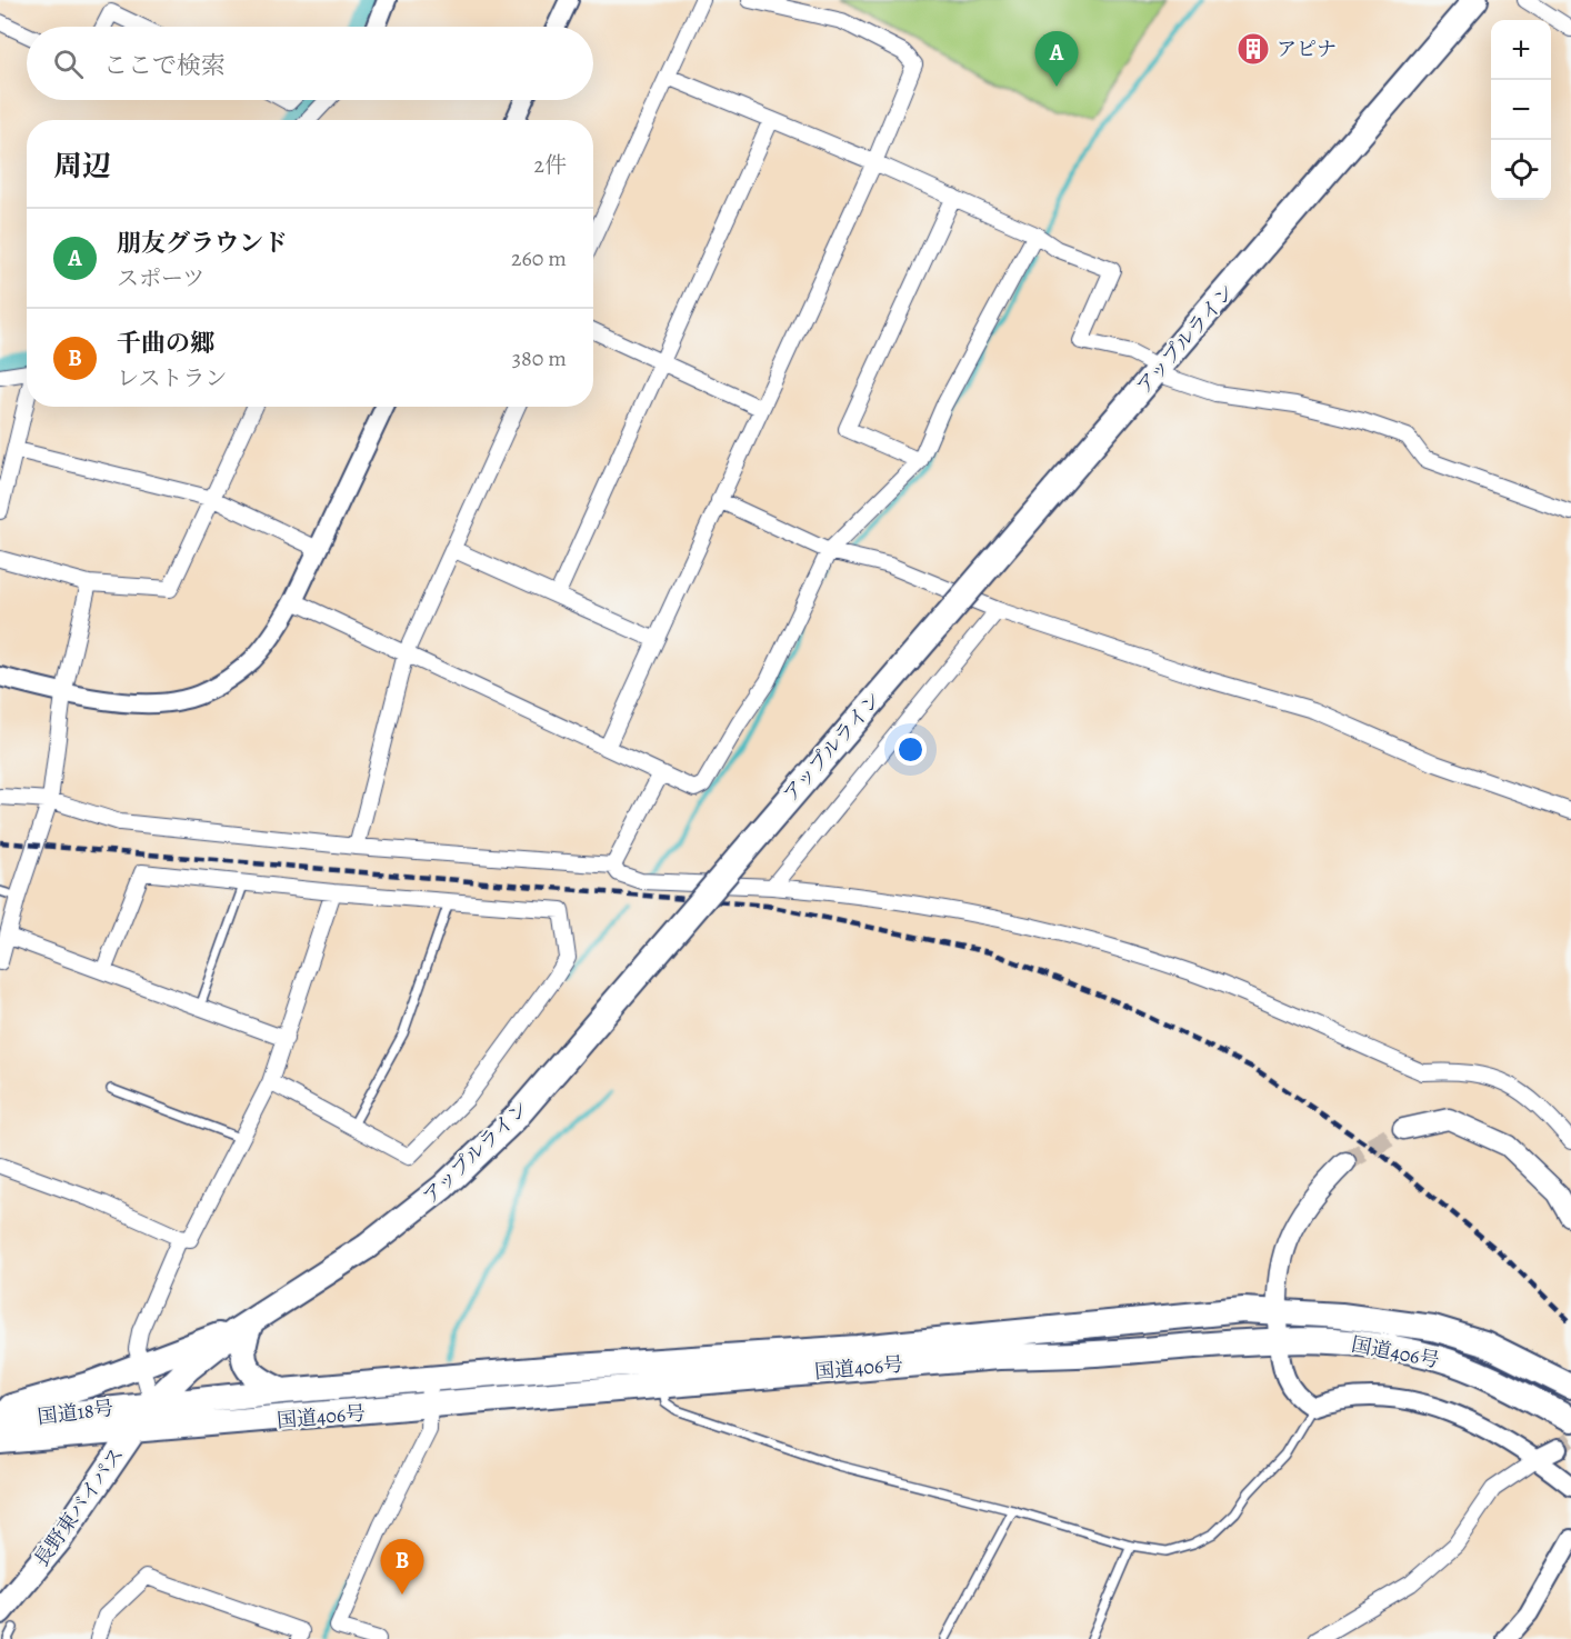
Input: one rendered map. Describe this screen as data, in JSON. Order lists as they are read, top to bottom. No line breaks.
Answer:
{"streets":{"highway":["アップルライン","国道406号","国道18号","長野東バイパス"]},"crossings":[["アップルライン","国道406号"],["アップルライン","国道18号"],["アップルライン","長野東バイパス"],["国道406号","国道18号"],["国道406号","長野東バイパス"],["国道18号","長野東バイパス"]],"places":{"building":["アピナ"]},"page":{"map_buttons":["+","−"],"search":"ここで検索","pins":["A","B"],"heading":["周辺","2件"],"list":[{"mark":"A","name":"朋友グラウンド","note":"スポーツ","value":"260 m"},{"mark":"B","name":"千曲の郷","note":"レストラン","value":"380 m"}]}}
